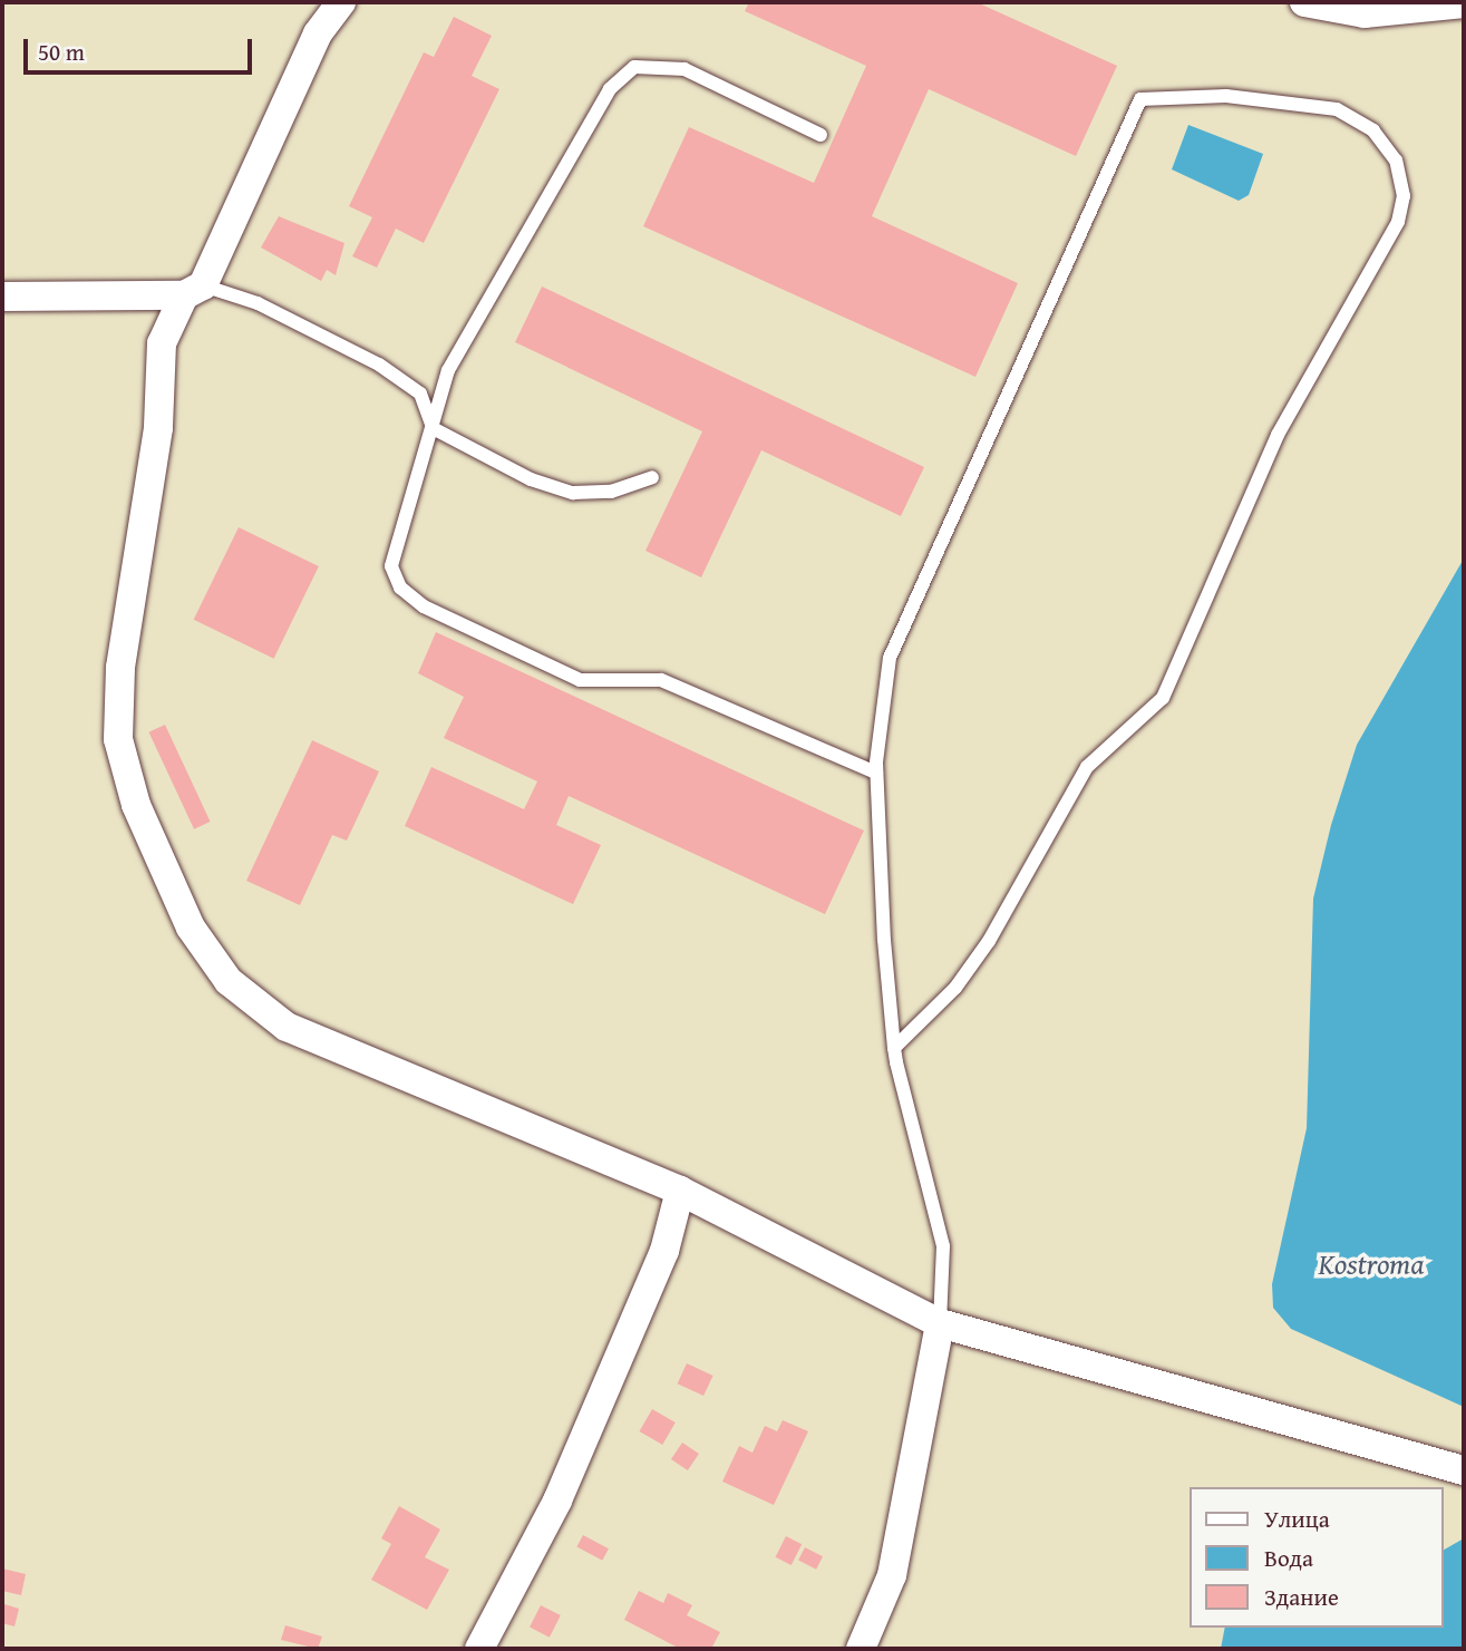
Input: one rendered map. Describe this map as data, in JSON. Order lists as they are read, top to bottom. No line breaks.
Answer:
{"water":["Kostroma"],"legend":["Улица","Вода","Здание"],"scale_bar":"50 m"}
